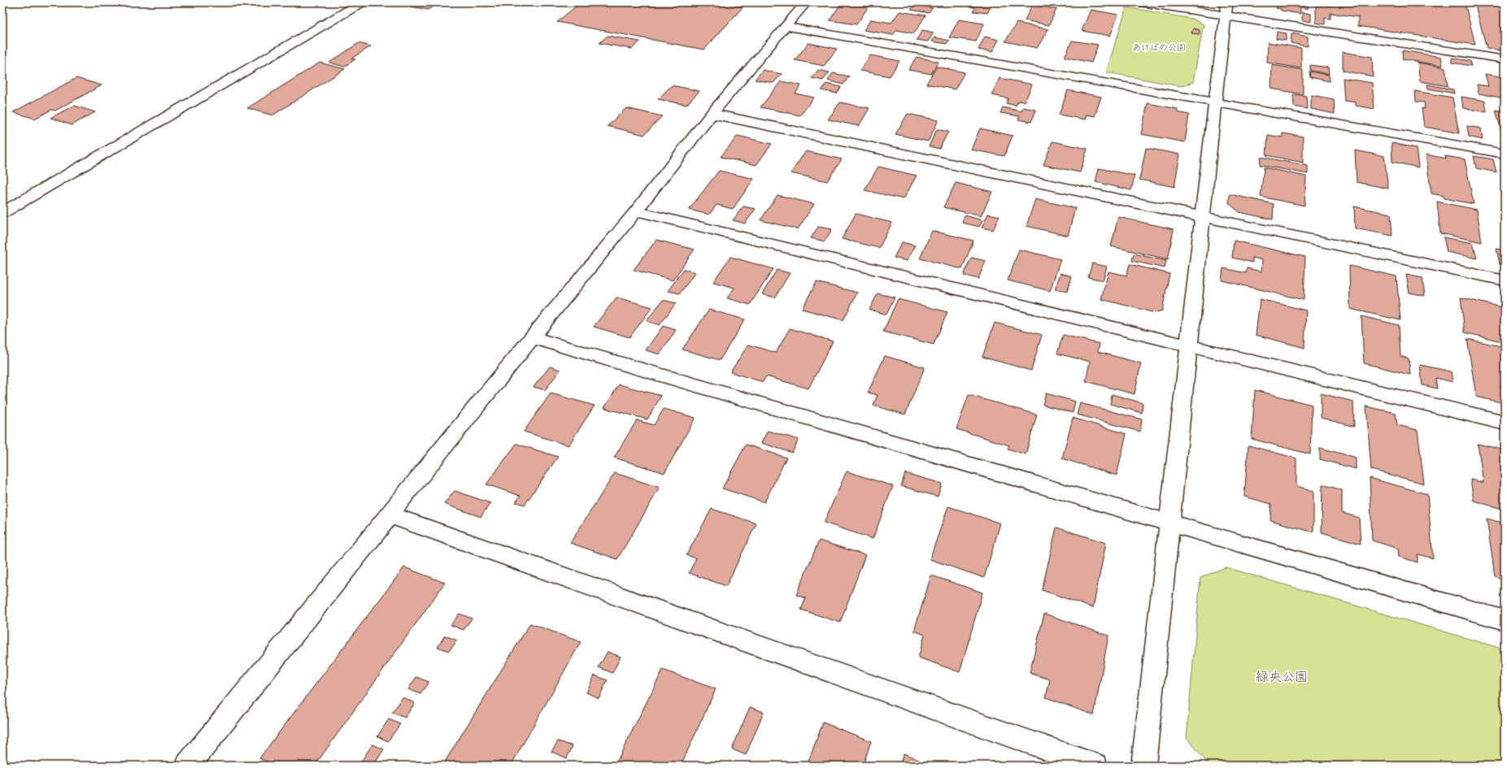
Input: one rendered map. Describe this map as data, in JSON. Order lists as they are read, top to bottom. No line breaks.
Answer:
{"parks":["あけぼの公園","緑央公園"]}
